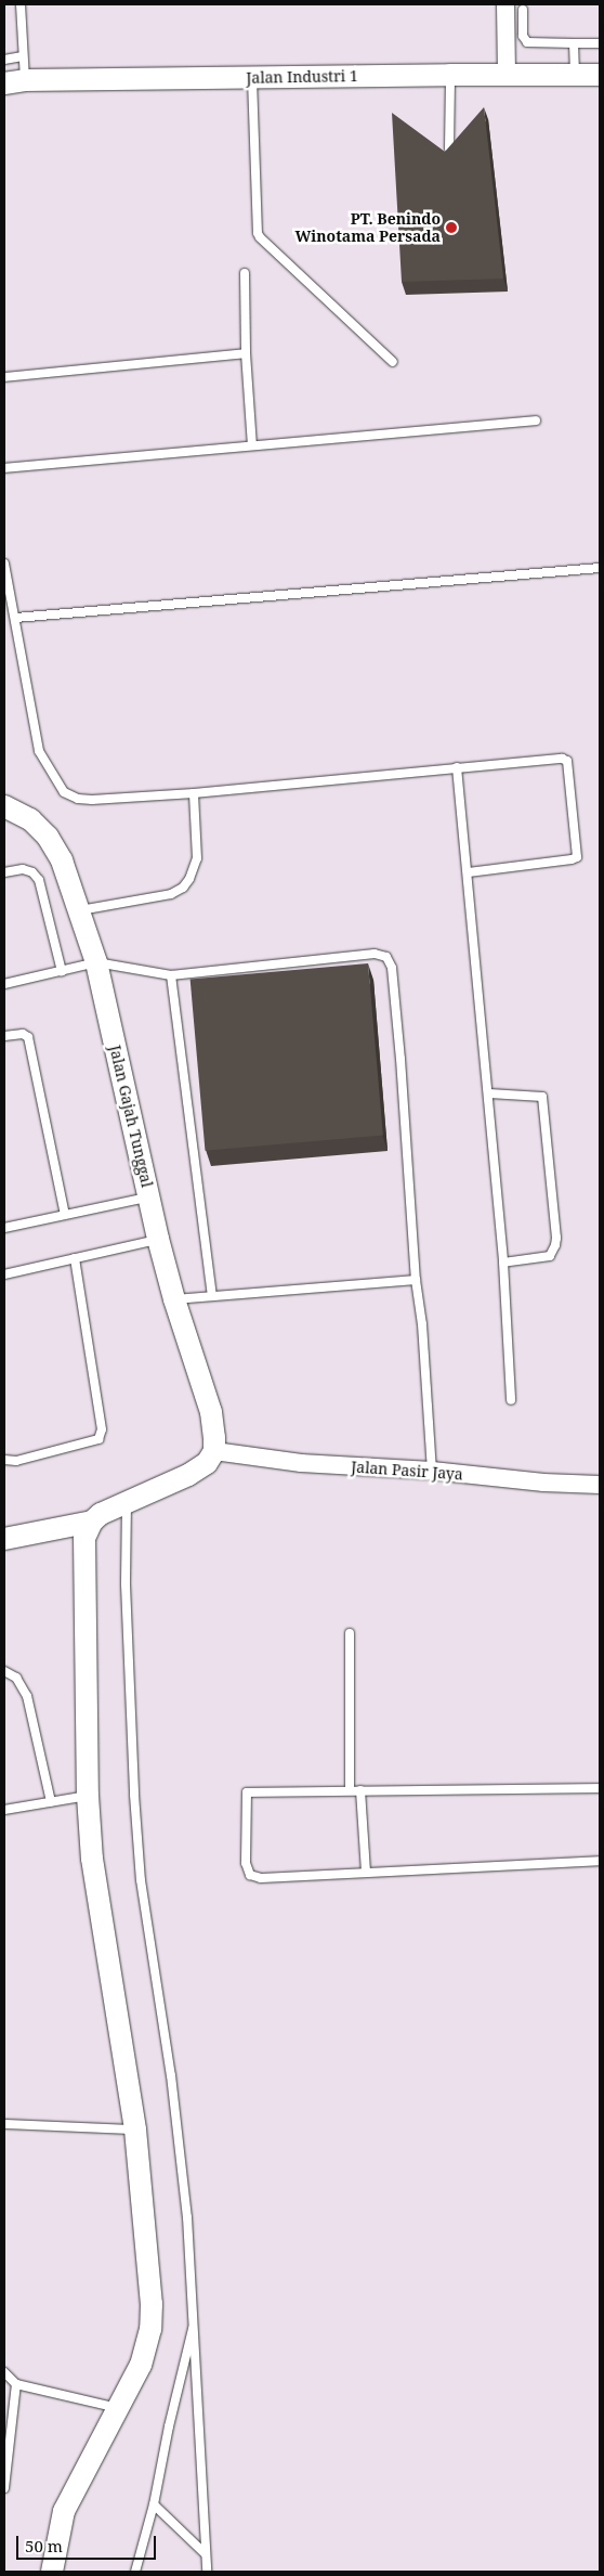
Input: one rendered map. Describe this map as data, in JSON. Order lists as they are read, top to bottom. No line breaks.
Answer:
{"streets":{"street":["Jalan Industri 1","Jalan Gajah Tunggal","Jalan Pasir Jaya"]},"crossings":[["Jalan Gajah Tunggal","Jalan Pasir Jaya"]],"places":["PT. Benindo Winotama Persada"],"scale_bar":"50 m"}
